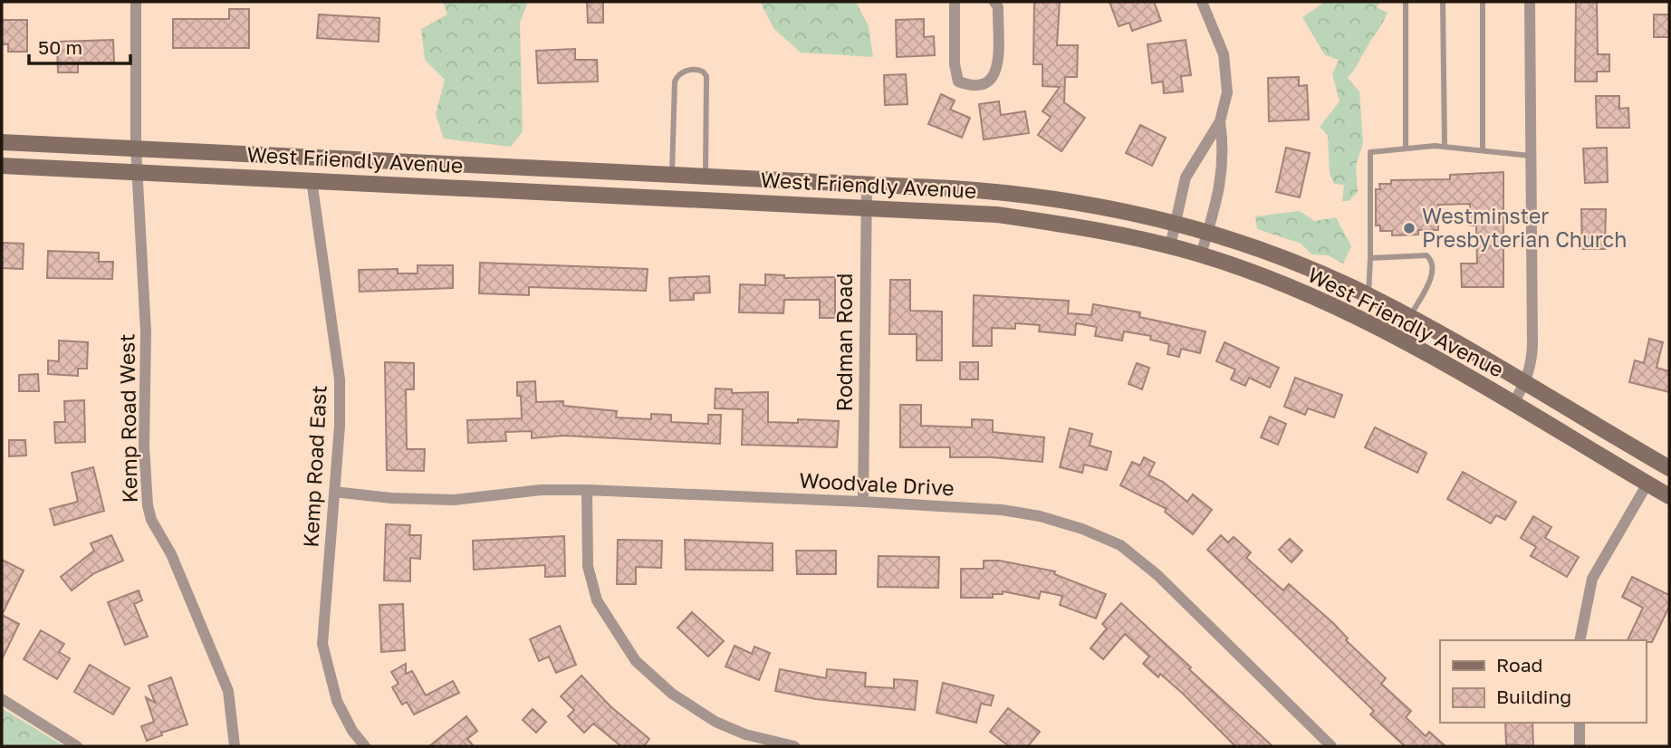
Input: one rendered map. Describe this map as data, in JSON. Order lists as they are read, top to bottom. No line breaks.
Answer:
{"streets":{"main road":["West Friendly Avenue"],"street":["Rodman Road","Kemp Road West","Kemp Road East","Woodvale Drive"]},"crossings":[["West Friendly Avenue","Rodman Road"],["West Friendly Avenue","Kemp Road West"],["West Friendly Avenue","Kemp Road East"],["Rodman Road","Woodvale Drive"],["Kemp Road East","Woodvale Drive"]],"places":["Westminster Presbyterian Church"],"legend":["Road","Building"],"scale_bar":"50 m"}
